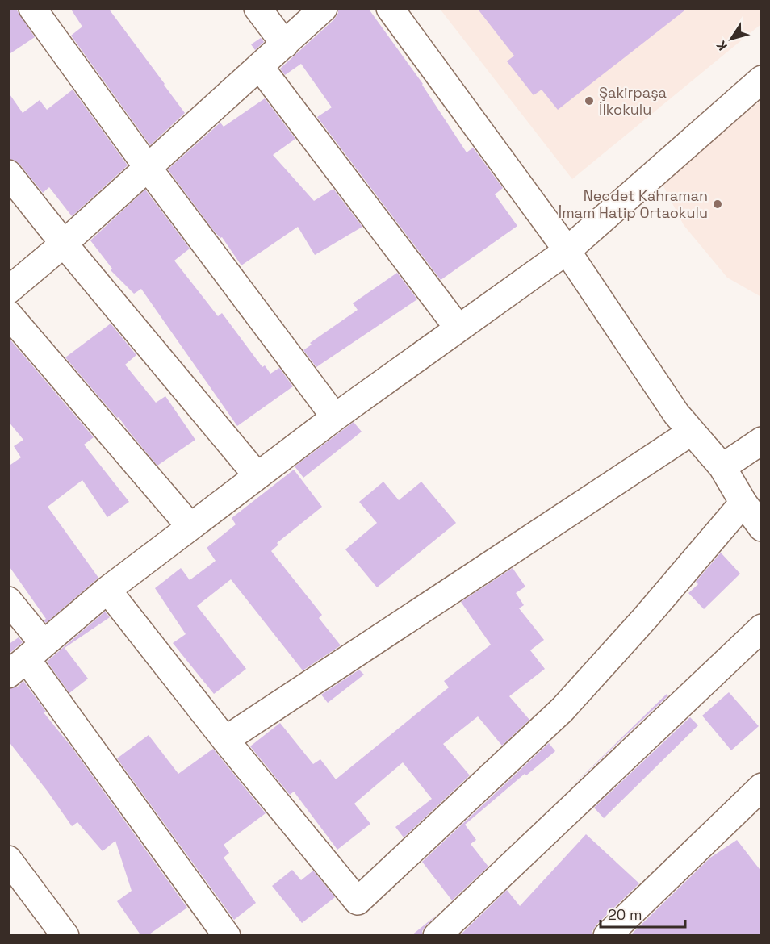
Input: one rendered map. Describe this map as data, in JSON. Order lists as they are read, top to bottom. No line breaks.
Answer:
{"places":["Şakirpaşa İlkokulu","Necdet Kahraman İmam Hatip Ortaokulu"],"scale_bar":"20 m","north":"bottom left"}
